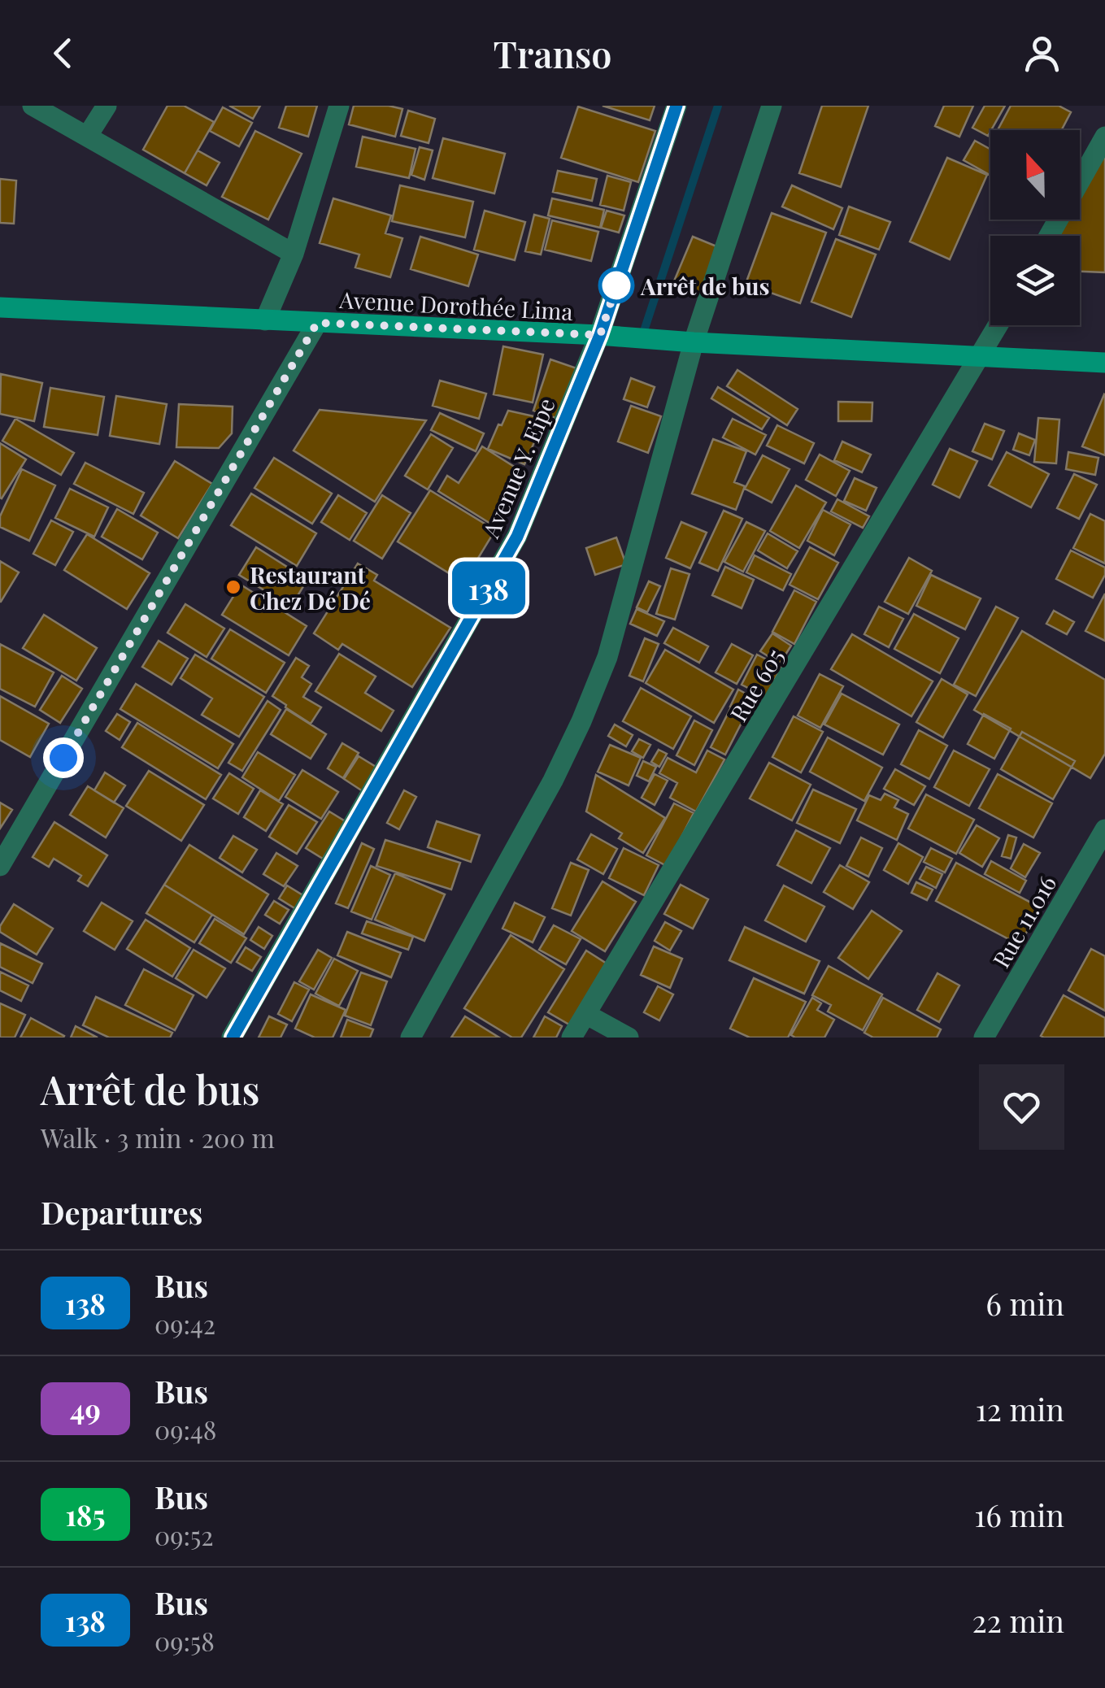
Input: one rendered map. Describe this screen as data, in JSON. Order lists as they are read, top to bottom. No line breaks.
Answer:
{"streets":{"main road":["Avenue Dorothée Lima"],"street":["Avenue Y. Eipe","Rue 605","Rue 11.016"]},"crossings":[["Avenue Dorothée Lima","Avenue Y. Eipe"],["Avenue Dorothée Lima","Rue 605"]],"places":["Arrêt de bus","Restaurant Chez Dé Dé"],"lines":["bus line 138"],"north":"top","page":{"header":"Transo","on_map":"138","heading":[["Arrêt de bus","Walk · 3 min · 200 m"],"Departures"],"list":[{"mark":"138","name":"Bus","note":"09:42","value":"6 min"},{"mark":"49","name":"Bus","note":"09:48","value":"12 min"},{"mark":"185","name":"Bus","note":"09:52","value":"16 min"},{"mark":"138","name":"Bus","note":"09:58","value":"22 min"}]}}
